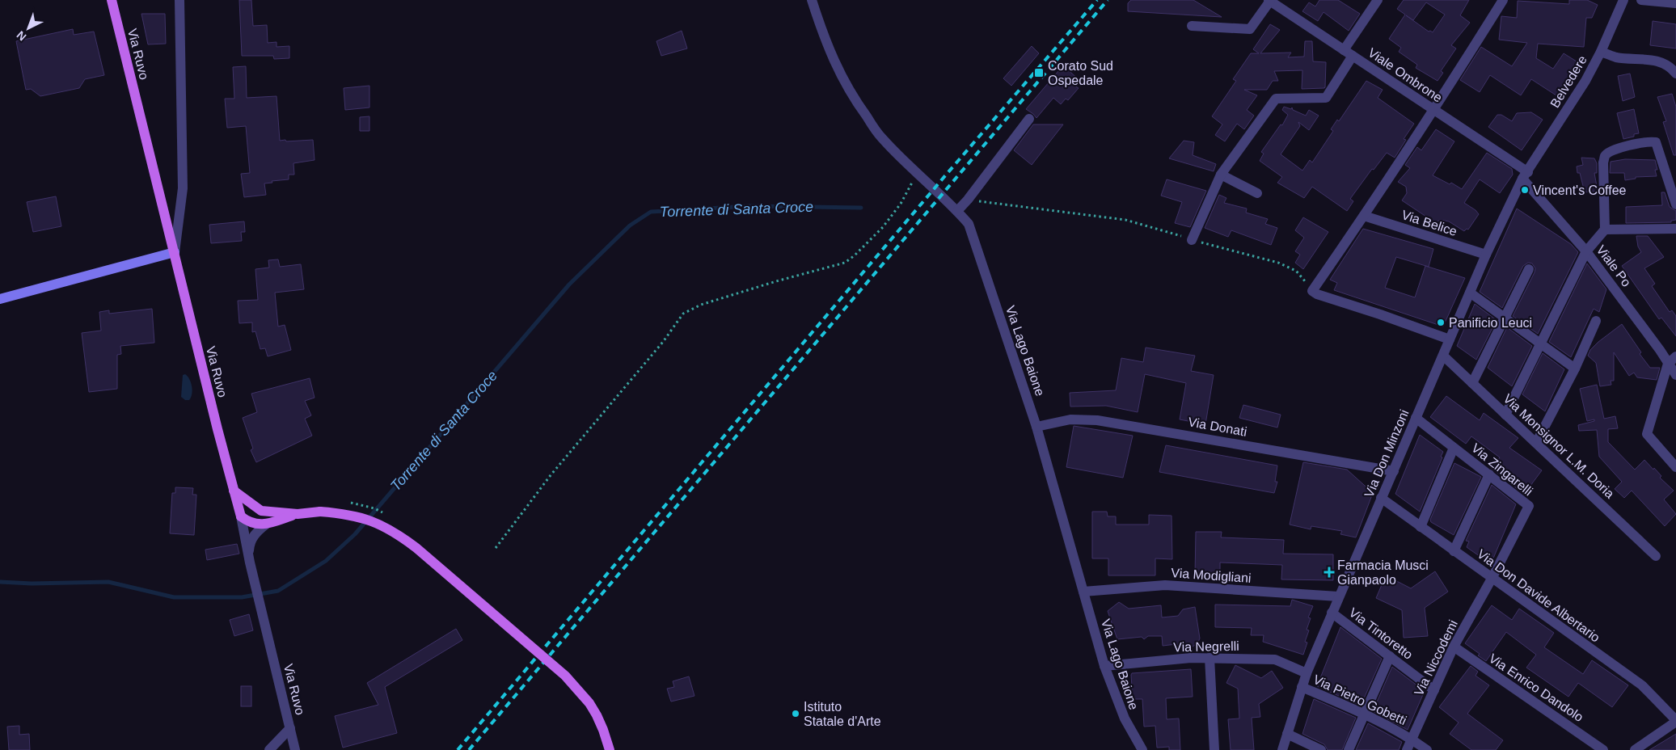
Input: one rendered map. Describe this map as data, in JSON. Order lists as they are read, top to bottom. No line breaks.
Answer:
{"streets":{"main road":["Via Ruvo"],"street":["Viale Ombrone","Belvedere","Via Belice","Viale Po","Via Lago Baione","Via Donati","Via Monsignor L.M. Doria","Via Don Minzoni","Via Zingarelli","Via Modigliani","Via Don Davide Albertario","Via Tintoretto","Via Negrelli","Via Niccodemi","Via Enrico Dandolo","Via Pietro Gobetti"]},"crossings":[["Viale Ombrone","Belvedere"],["Viale Ombrone","Viale Po"],["Viale Ombrone","Via Don Minzoni"],["Belvedere","Viale Po"],["Belvedere","Via Don Minzoni"],["Via Belice","Via Don Minzoni"],["Viale Po","Via Don Minzoni"],["Via Lago Baione","Via Donati"],["Via Lago Baione","Via Modigliani"],["Via Lago Baione","Via Negrelli"],["Via Donati","Via Don Minzoni"],["Via Monsignor L.M. Doria","Via Don Minzoni"],["Via Don Minzoni","Via Zingarelli"],["Via Don Minzoni","Via Modigliani"],["Via Don Minzoni","Via Don Davide Albertario"],["Via Don Minzoni","Via Tintoretto"],["Via Don Minzoni","Via Negrelli"],["Via Don Minzoni","Via Pietro Gobetti"],["Via Zingarelli","Via Don Davide Albertario"],["Via Zingarelli","Via Niccodemi"],["Via Don Davide Albertario","Via Niccodemi"],["Via Tintoretto","Via Niccodemi"],["Via Niccodemi","Via Enrico Dandolo"],["Via Niccodemi","Via Pietro Gobetti"]],"water":["Torrente di Santa Croce"],"places":{"transit":["Corato Sud Ospedale"],"other":["Vincent's Coffee","Panificio Leuci","Istituto Statale d'Arte"],"health":["Farmacia Musci Gianpaolo"]},"north":"bottom left"}
